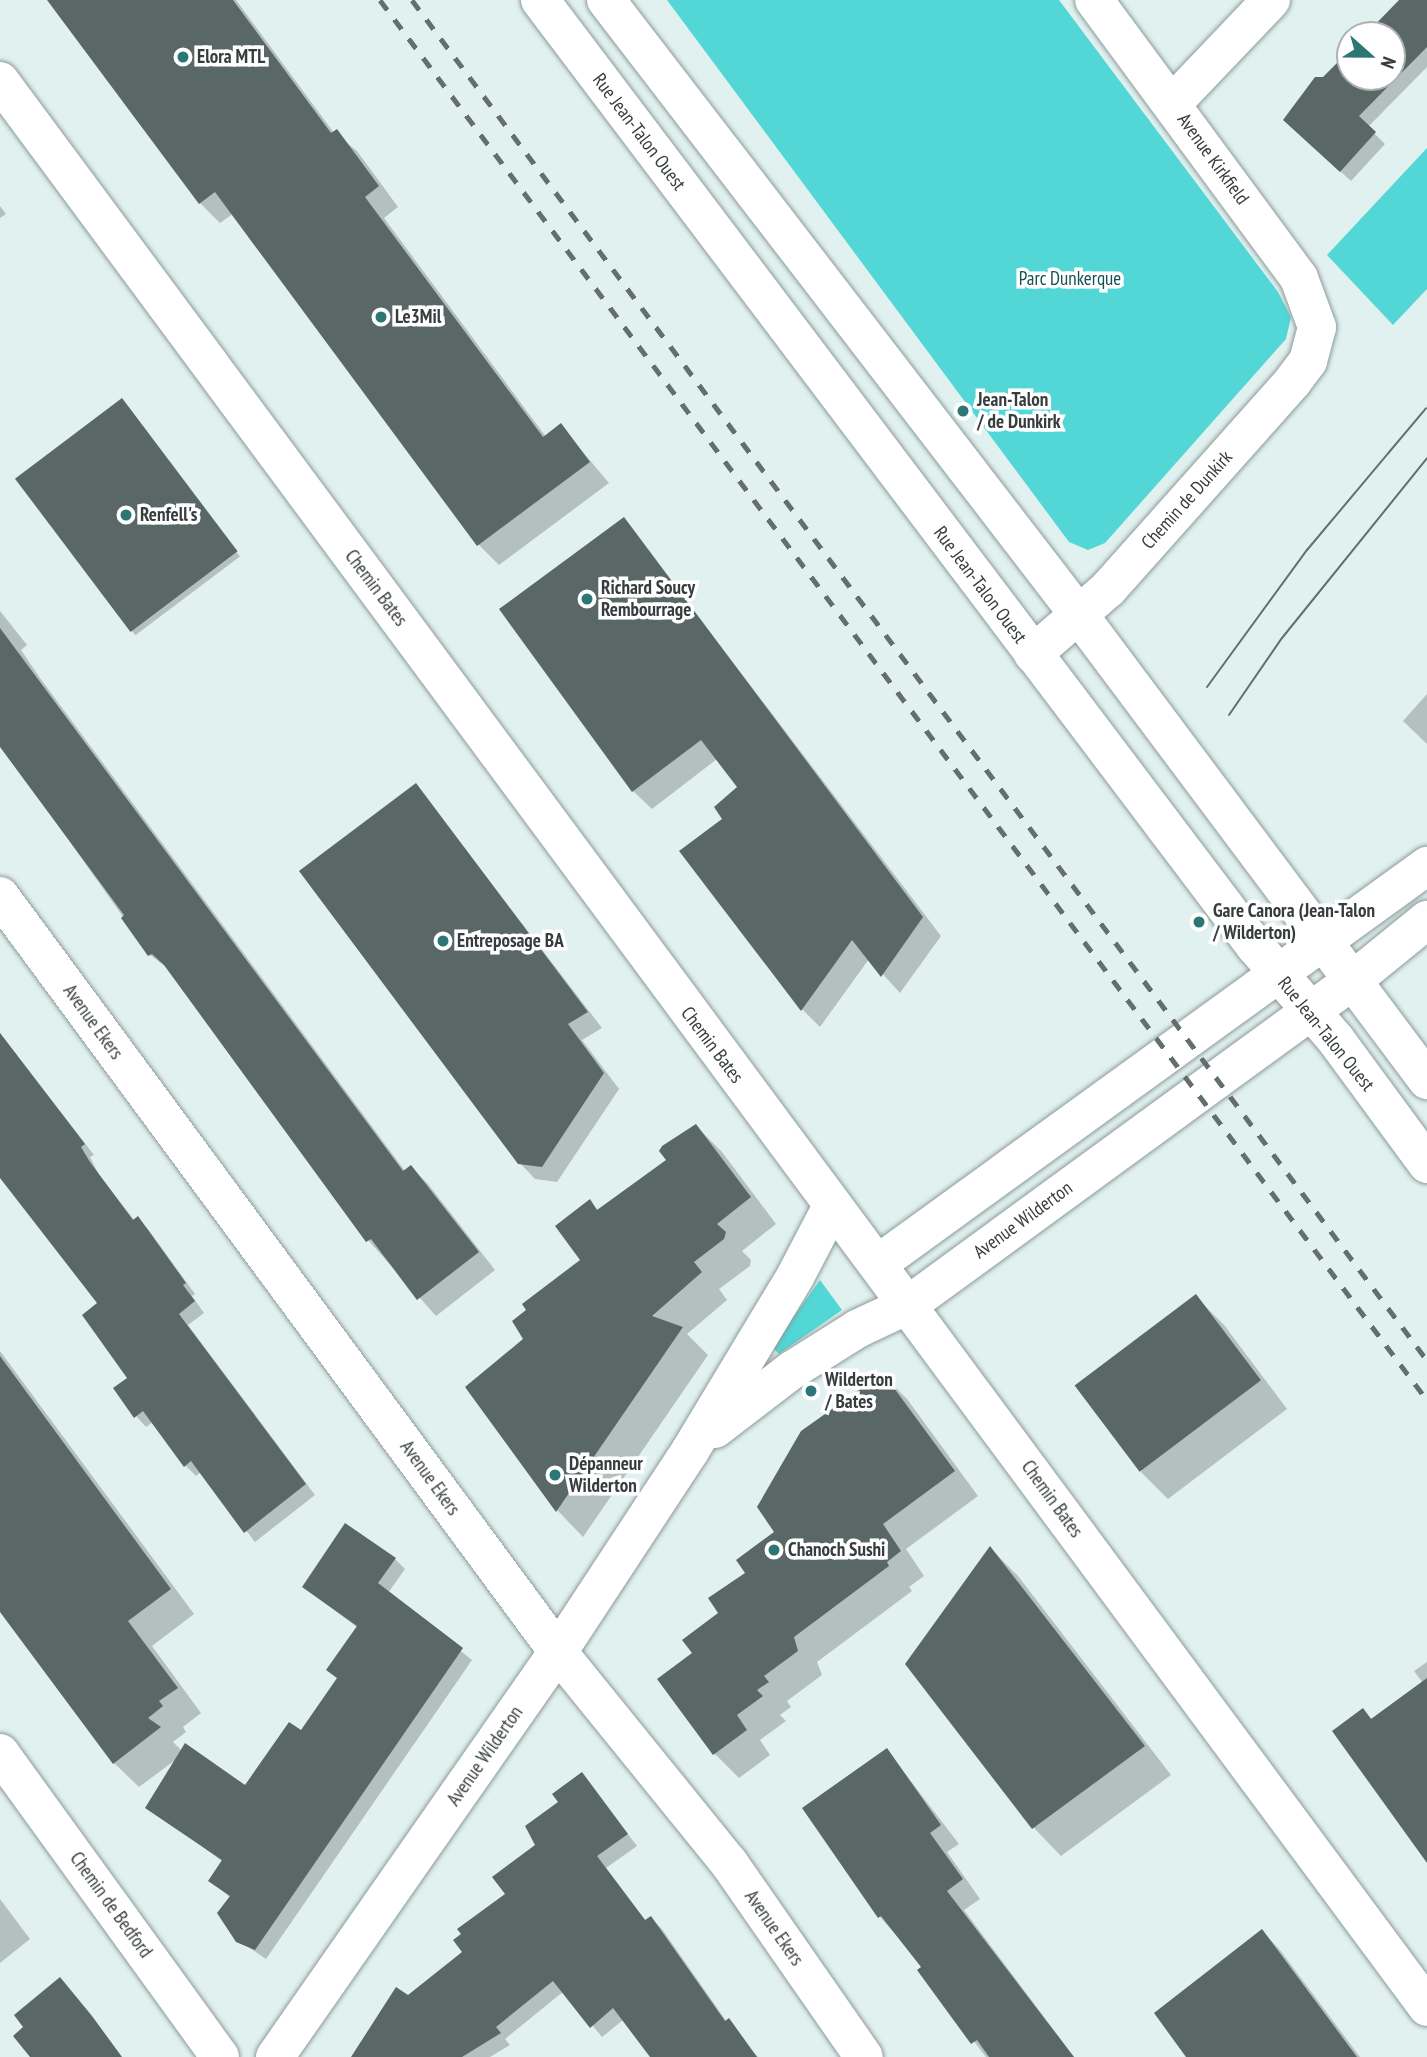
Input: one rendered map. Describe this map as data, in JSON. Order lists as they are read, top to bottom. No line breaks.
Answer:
{"streets":{"street":["Rue Jean-Talon Ouest","Avenue Kirkfield","Chemin de Dunkirk","Chemin Bates","Avenue Ekers","Avenue Wilderton","Chemin de Bedford"]},"crossings":[["Rue Jean-Talon Ouest","Chemin de Dunkirk"],["Rue Jean-Talon Ouest","Avenue Wilderton"],["Avenue Kirkfield","Chemin de Dunkirk"],["Chemin Bates","Avenue Wilderton"],["Avenue Ekers","Avenue Wilderton"]],"parks":["Parc Dunkerque"],"places":["Elora MTL","Le3Mil","Jean-Talon / de Dunkirk","Renfell's","Richard Soucy Rembourrage","Gare Canora (Jean-Talon / Wilderton)","Entreposage BA","Wilderton / Bates","Dépanneur Wilderton","Chanoch Sushi"],"north":"right"}
